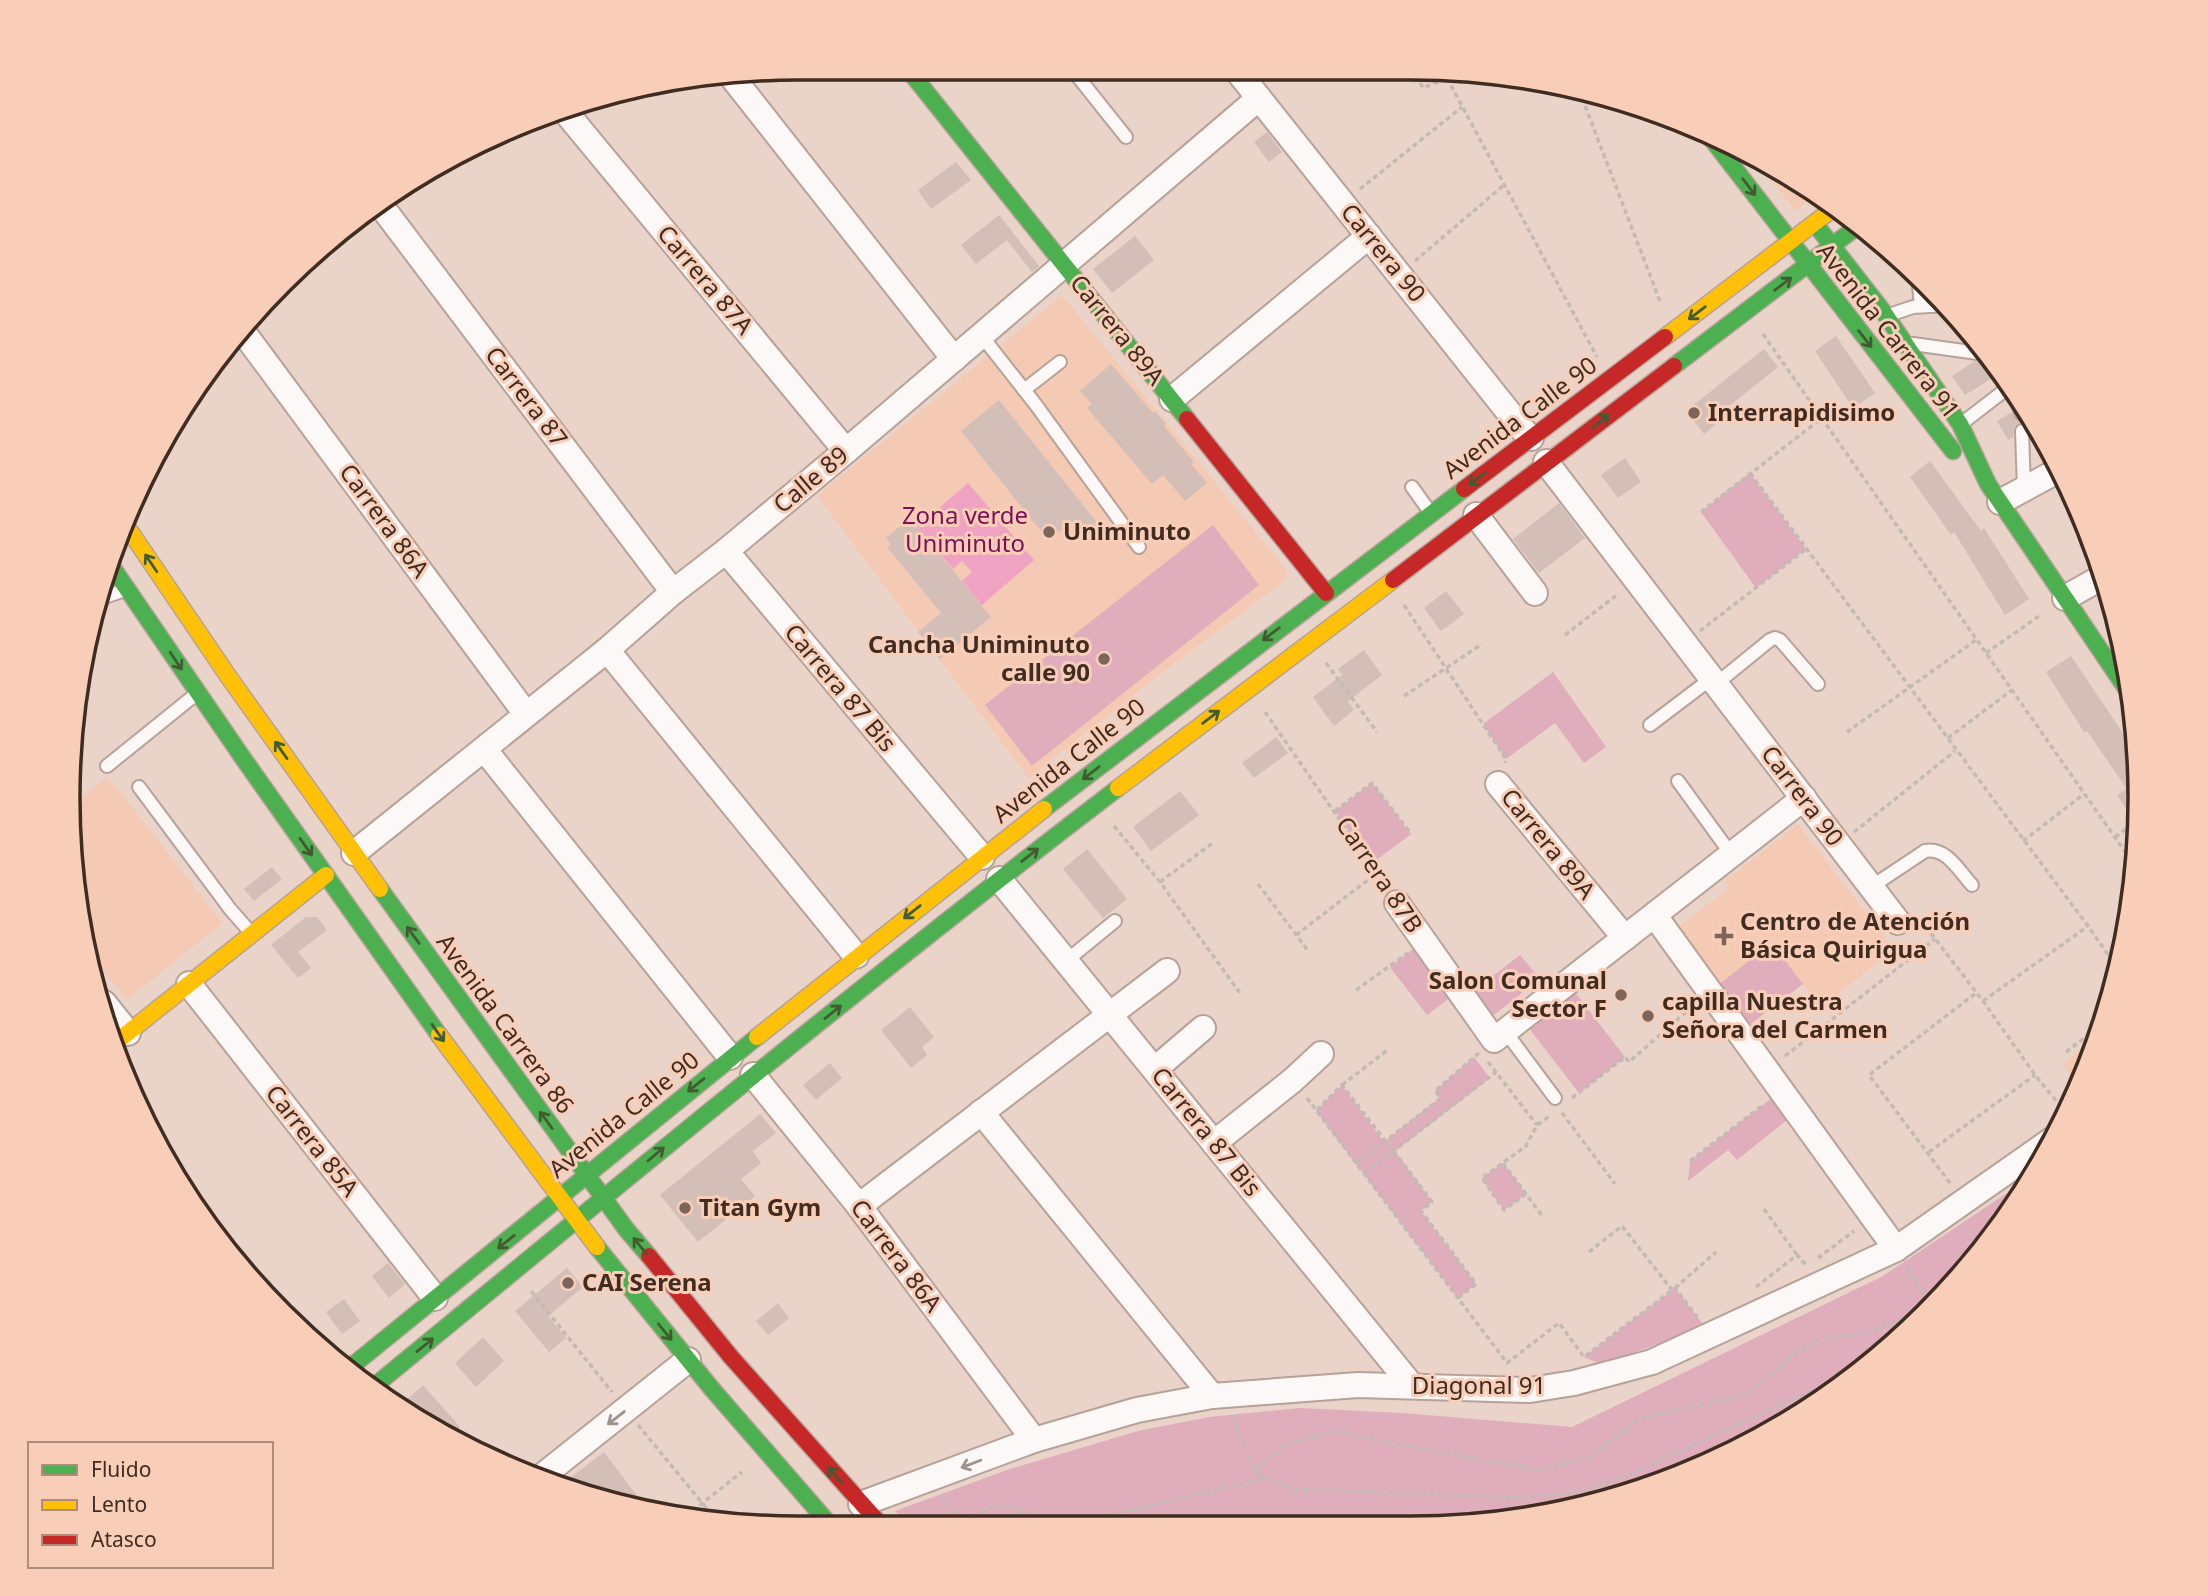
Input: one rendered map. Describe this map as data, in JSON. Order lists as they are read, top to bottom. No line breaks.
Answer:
{"streets":{"main road":["Carrera 89A","Avenida Carrera 91","Avenida Calle 90","Avenida Carrera 86"],"street":["Carrera 90","Carrera 87A","Carrera 87","Calle 89","Carrera 86A","Carrera 87 Bis","Carrera 87B","Carrera 85A","Diagonal 91"]},"crossings":[["Carrera 90","Avenida Calle 90"],["Carrera 90","Calle 89"],["Carrera 87A","Calle 89"],["Carrera 89A","Avenida Calle 90"],["Carrera 89A","Calle 89"],["Avenida Carrera 91","Avenida Calle 90"],["Carrera 87","Calle 89"],["Avenida Calle 90","Carrera 86A"],["Avenida Calle 90","Carrera 87 Bis"],["Avenida Calle 90","Avenida Carrera 86"],["Avenida Calle 90","Carrera 85A"],["Calle 89","Carrera 86A"],["Calle 89","Carrera 87 Bis"],["Calle 89","Avenida Carrera 86"],["Carrera 86A","Diagonal 91"],["Carrera 87 Bis","Diagonal 91"],["Avenida Carrera 86","Diagonal 91"]],"parks":["Zona verde Uniminuto"],"places":{"other":["Interrapidisimo","Uniminuto","Cancha Uniminuto calle 90","Salon Comunal Sector F","capilla Nuestra Señora del Carmen","Titan Gym","CAI Serena"],"health":["Centro de Atención Básica Quirigua"]},"legend":["Fluido","Lento","Atasco"]}
